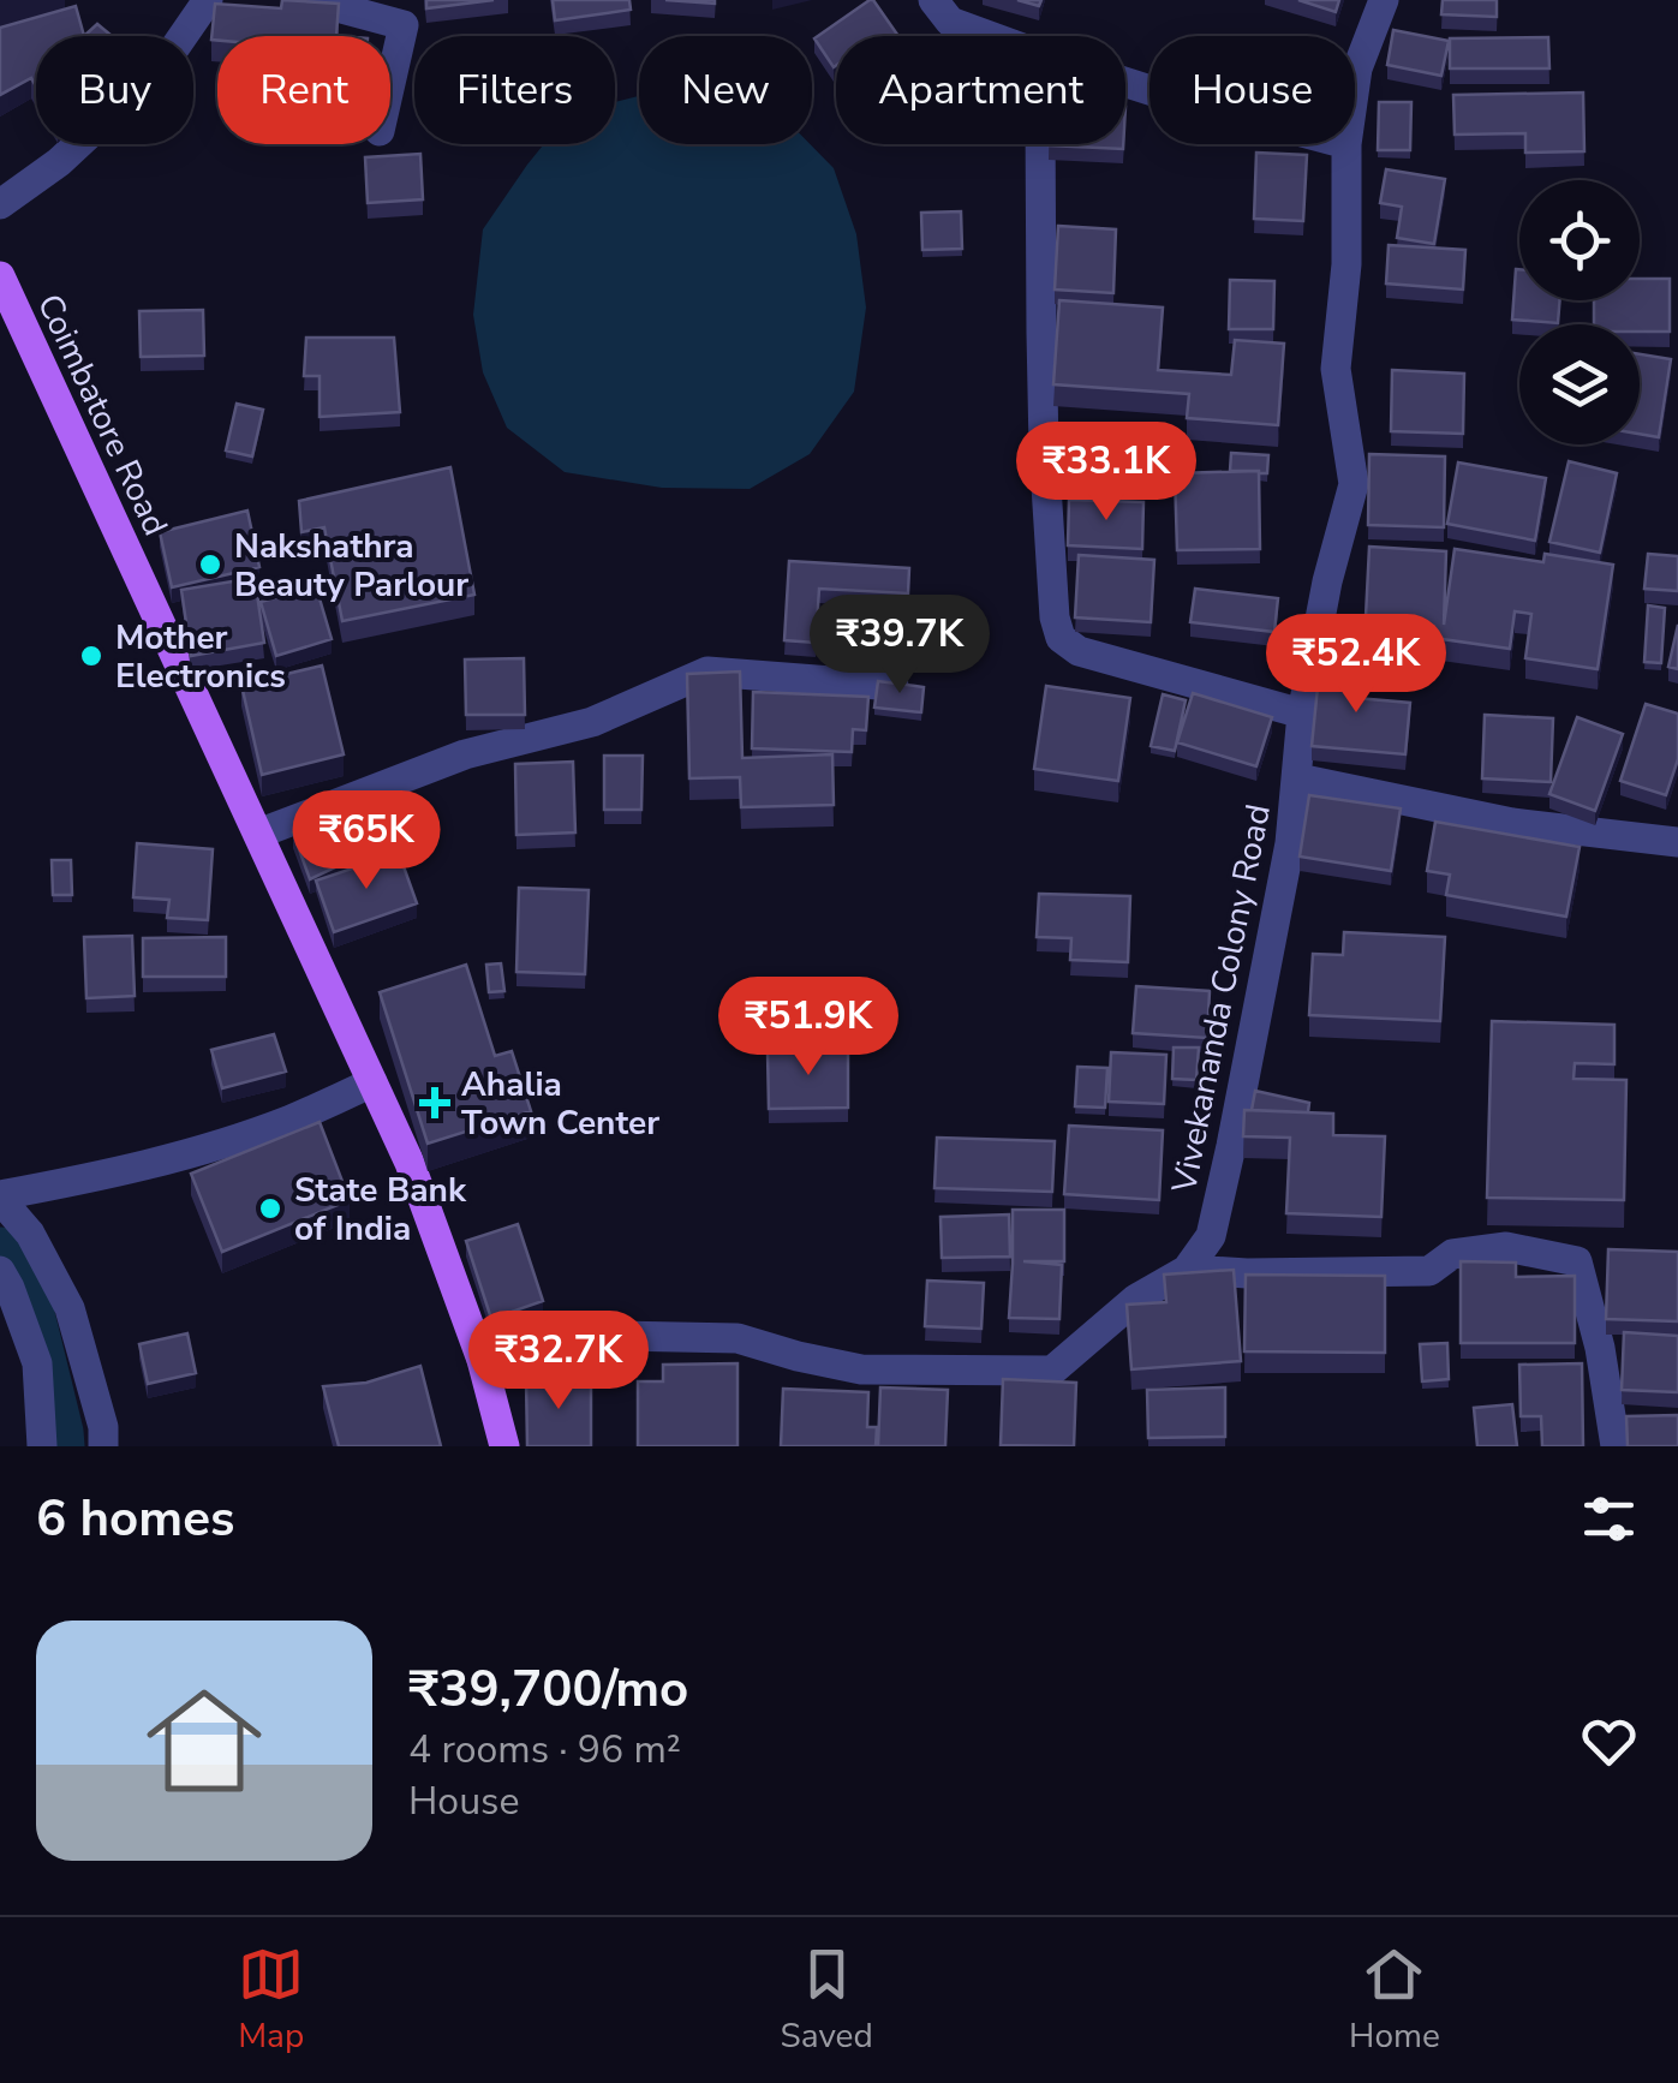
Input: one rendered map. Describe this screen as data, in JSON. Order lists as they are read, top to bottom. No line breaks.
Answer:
{"streets":{"main road":["Coimbatore Road"],"street":["Vivekananda Colony Road"]},"places":{"other":["Nakshathra Beauty Parlour","Mother Electronics","State Bank of India"],"health":["Ahalia Town Center"]},"page":{"chip":["Buy","Rent","Filters","New","Apartment","House"],"price":["₹33.1K","₹39.7K","₹52.4K","₹65K","₹51.9K","₹32.7K"],"heading":"6 homes","list":[{"name":"₹39,700/mo","note":"4 rooms · 96 m² · House"}],"tabs":["Map","Saved","Home"]}}
